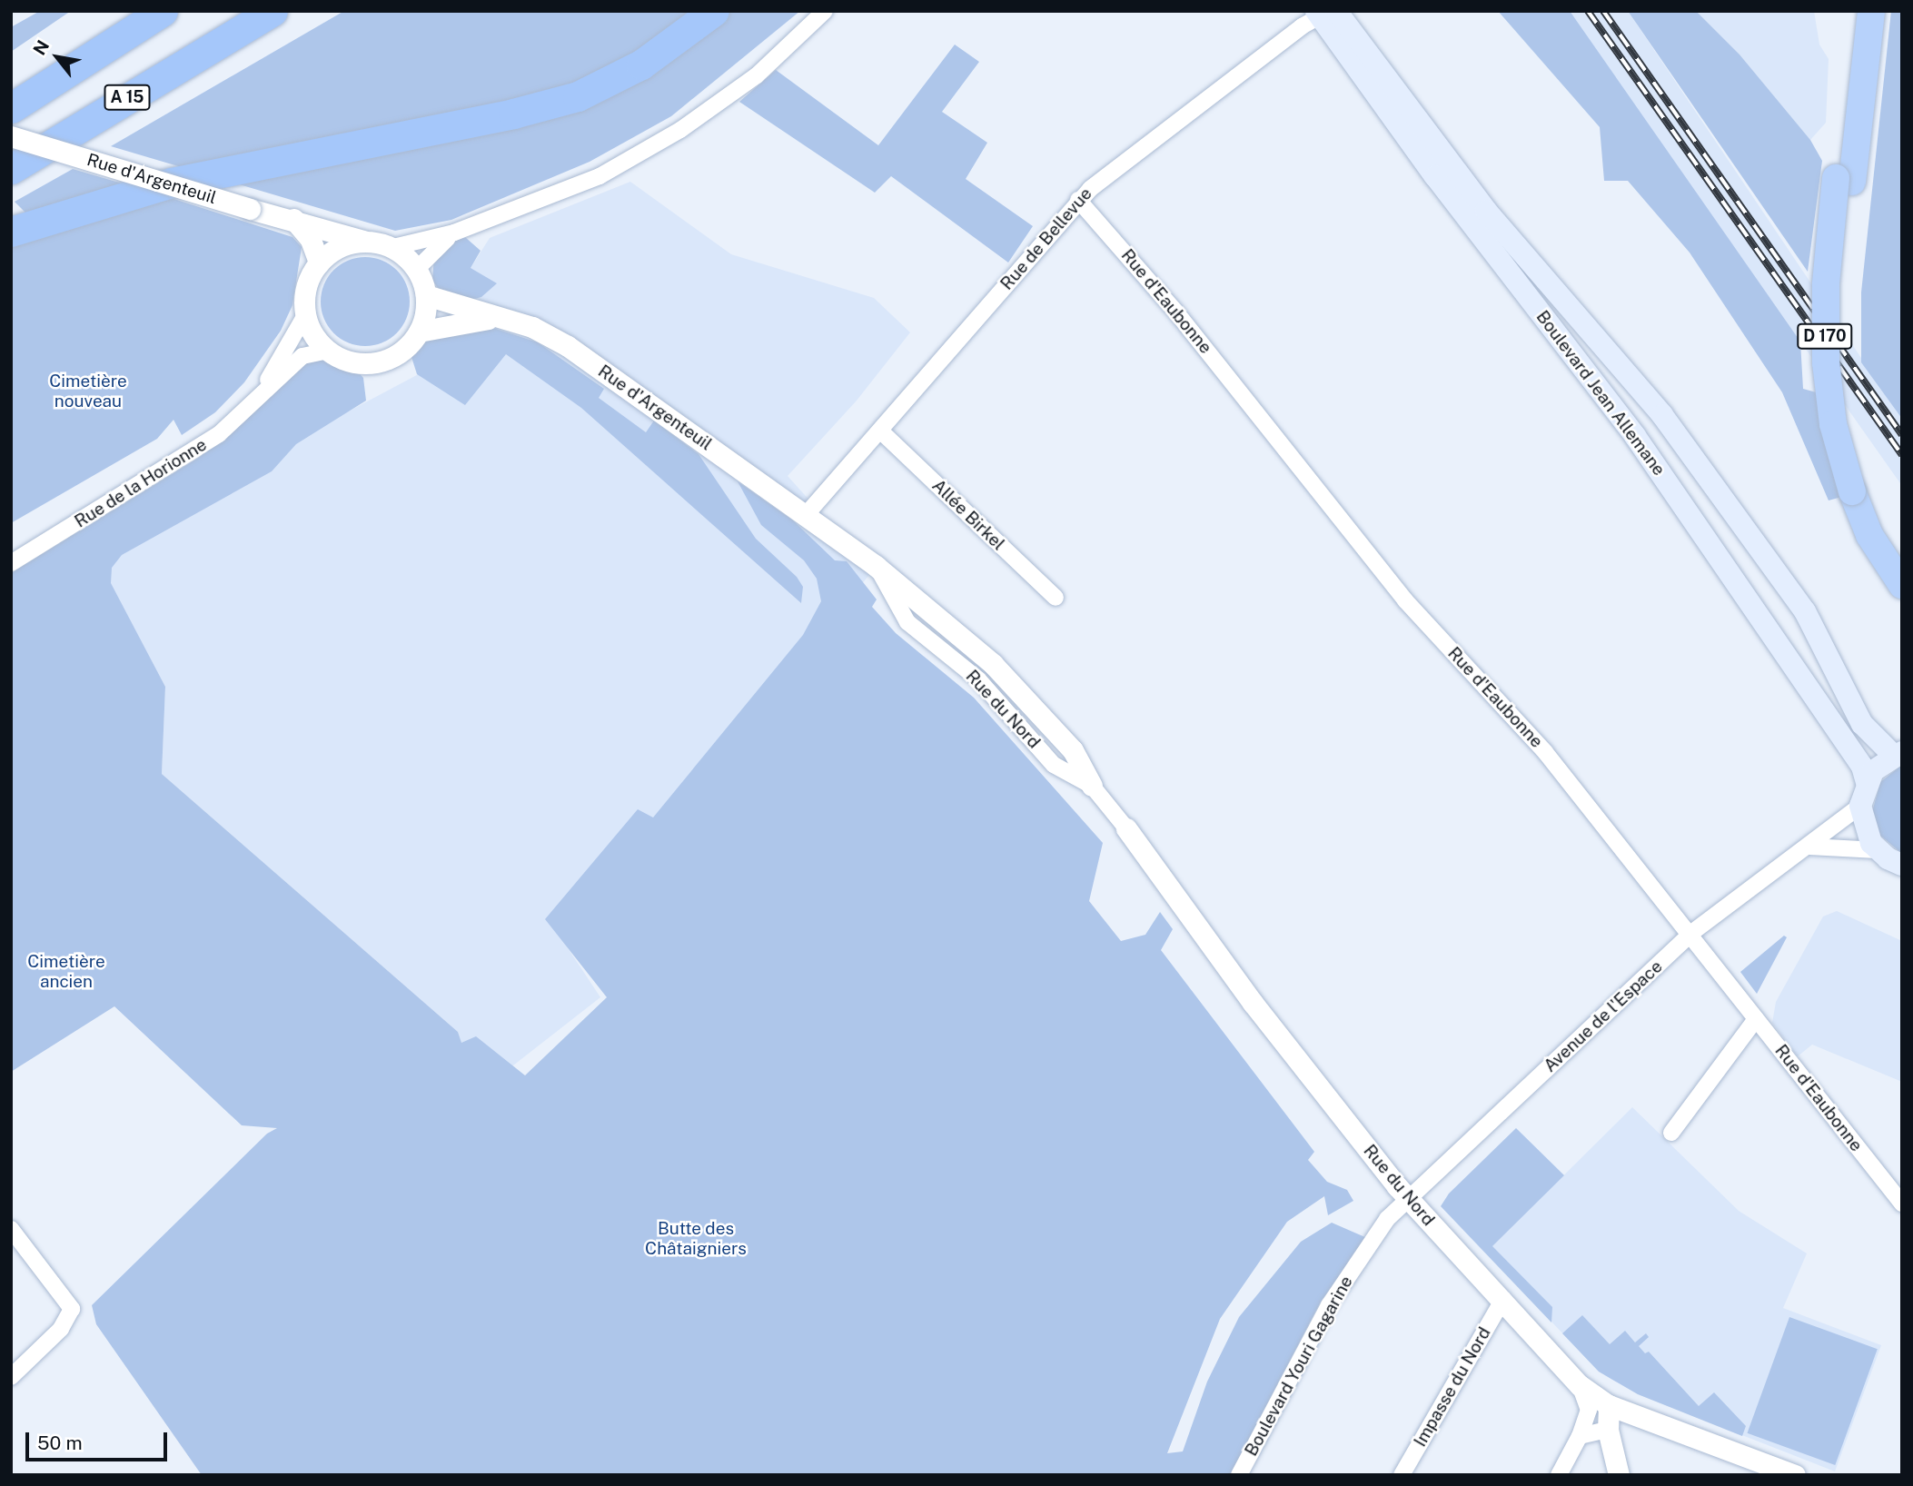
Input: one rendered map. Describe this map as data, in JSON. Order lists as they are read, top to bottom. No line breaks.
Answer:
{"streets":{"highway":["A 15","D 170"],"main road":["Boulevard Jean Allemane"],"street":["Rue d'Argenteuil","Rue de Bellevue","Rue d'Eaubonne","Rue de la Horionne","Allée Birkel","Rue du Nord","Avenue de l'Espace","Boulevard Youri Gagarine","Impasse du Nord"]},"crossings":[["Rue d'Argenteuil","Rue de Bellevue"],["Rue d'Argenteuil","Rue de la Horionne"],["Rue d'Argenteuil","Rue du Nord"],["Rue de Bellevue","Rue d'Eaubonne"],["Rue de Bellevue","Boulevard Jean Allemane"],["Rue de Bellevue","Allée Birkel"],["Rue de Bellevue","Rue du Nord"],["Rue d'Eaubonne","Avenue de l'Espace"],["Rue du Nord","Avenue de l'Espace"],["Rue du Nord","Boulevard Youri Gagarine"],["Rue du Nord","Impasse du Nord"],["Avenue de l'Espace","Boulevard Youri Gagarine"]],"parks":["Cimetière nouveau","Cimetière ancien","Butte des Châtaigniers"],"scale_bar":"50 m","north":"top left"}
